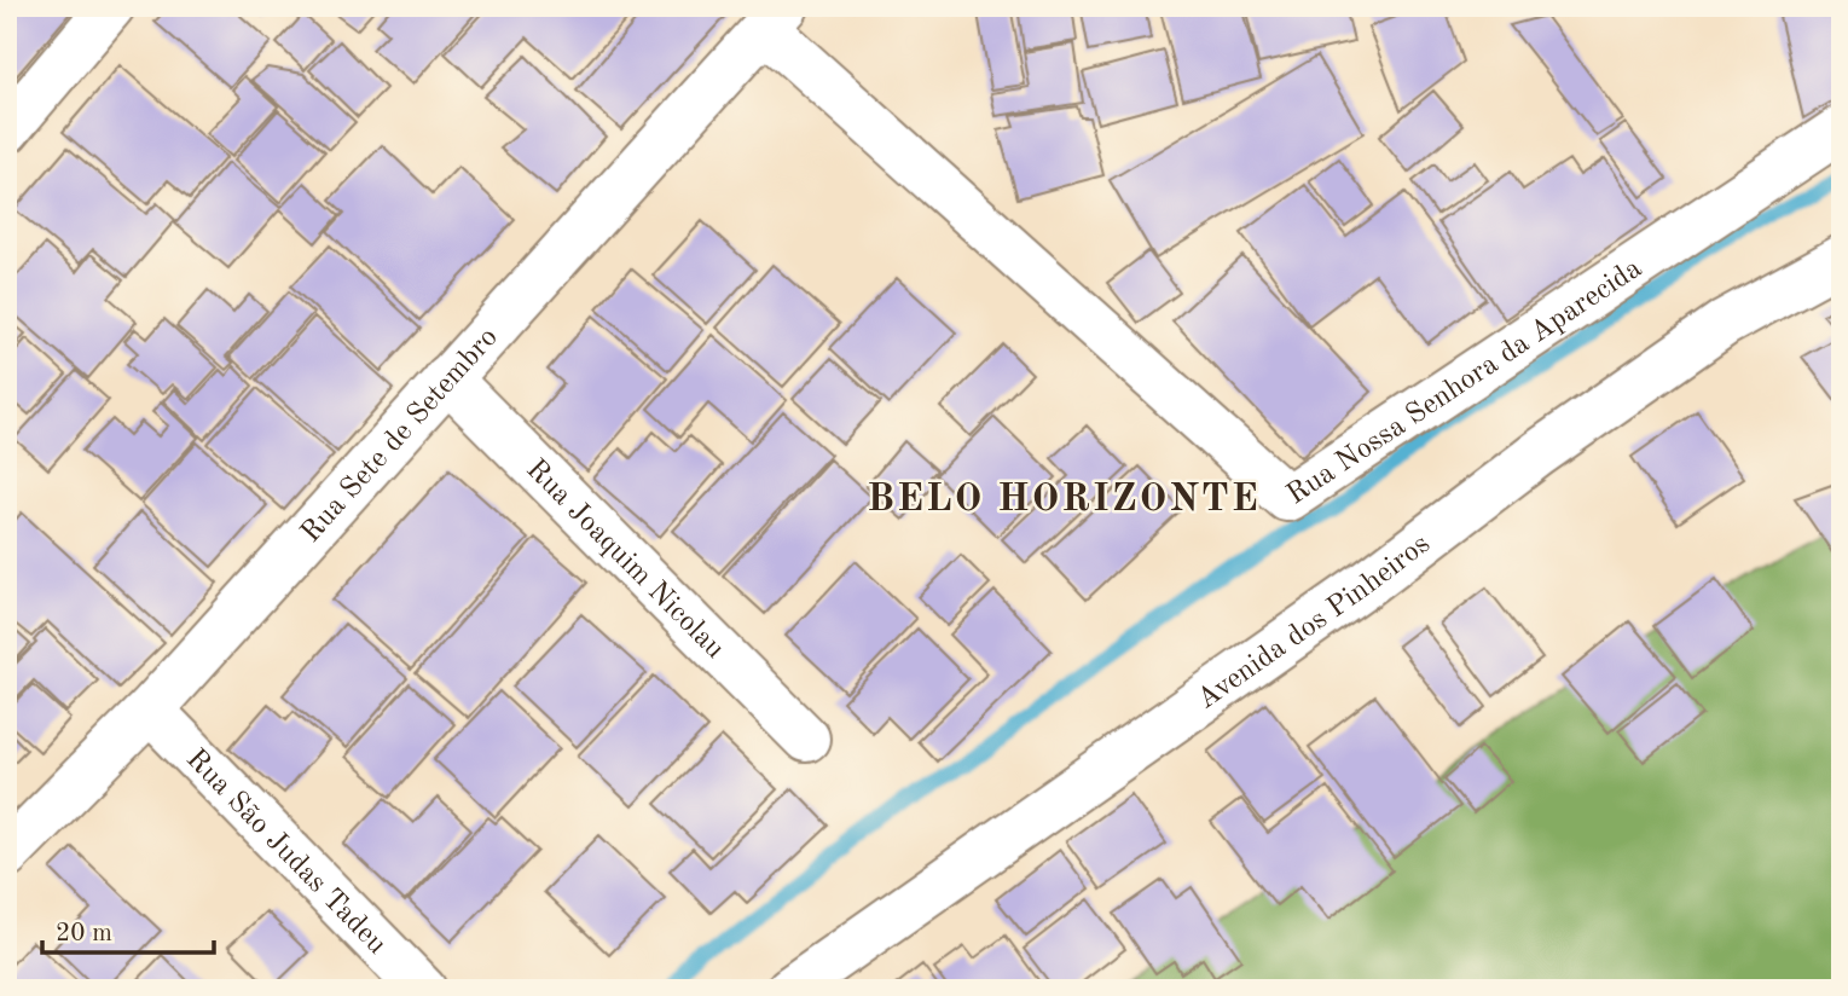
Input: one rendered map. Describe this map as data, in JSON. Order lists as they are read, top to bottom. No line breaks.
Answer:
{"streets":{"street":["Rua Nossa Senhora da Aparecida","Rua Sete de Setembro","Rua Joaquim Nicolau","Avenida dos Pinheiros","Rua São Judas Tadeu"]},"crossings":[["Rua Nossa Senhora da Aparecida","Rua Sete de Setembro"],["Rua Sete de Setembro","Rua Joaquim Nicolau"],["Rua Sete de Setembro","Rua São Judas Tadeu"]],"districts":["BELO HORIZONTE"],"scale_bar":"20 m"}
